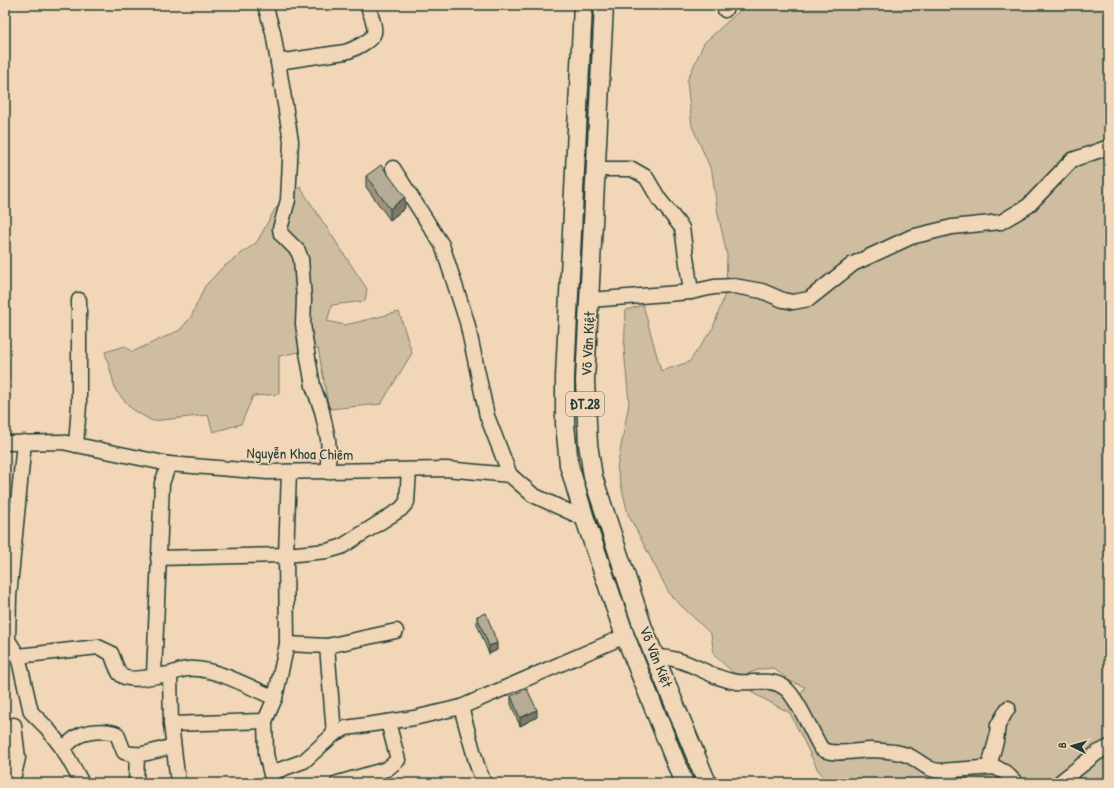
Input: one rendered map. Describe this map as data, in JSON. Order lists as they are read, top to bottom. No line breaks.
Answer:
{"streets":{"main road":["Võ Văn Kiệt","ĐT.28"],"street":["Nguyễn Khoa Chiêm"]},"north":"left"}
